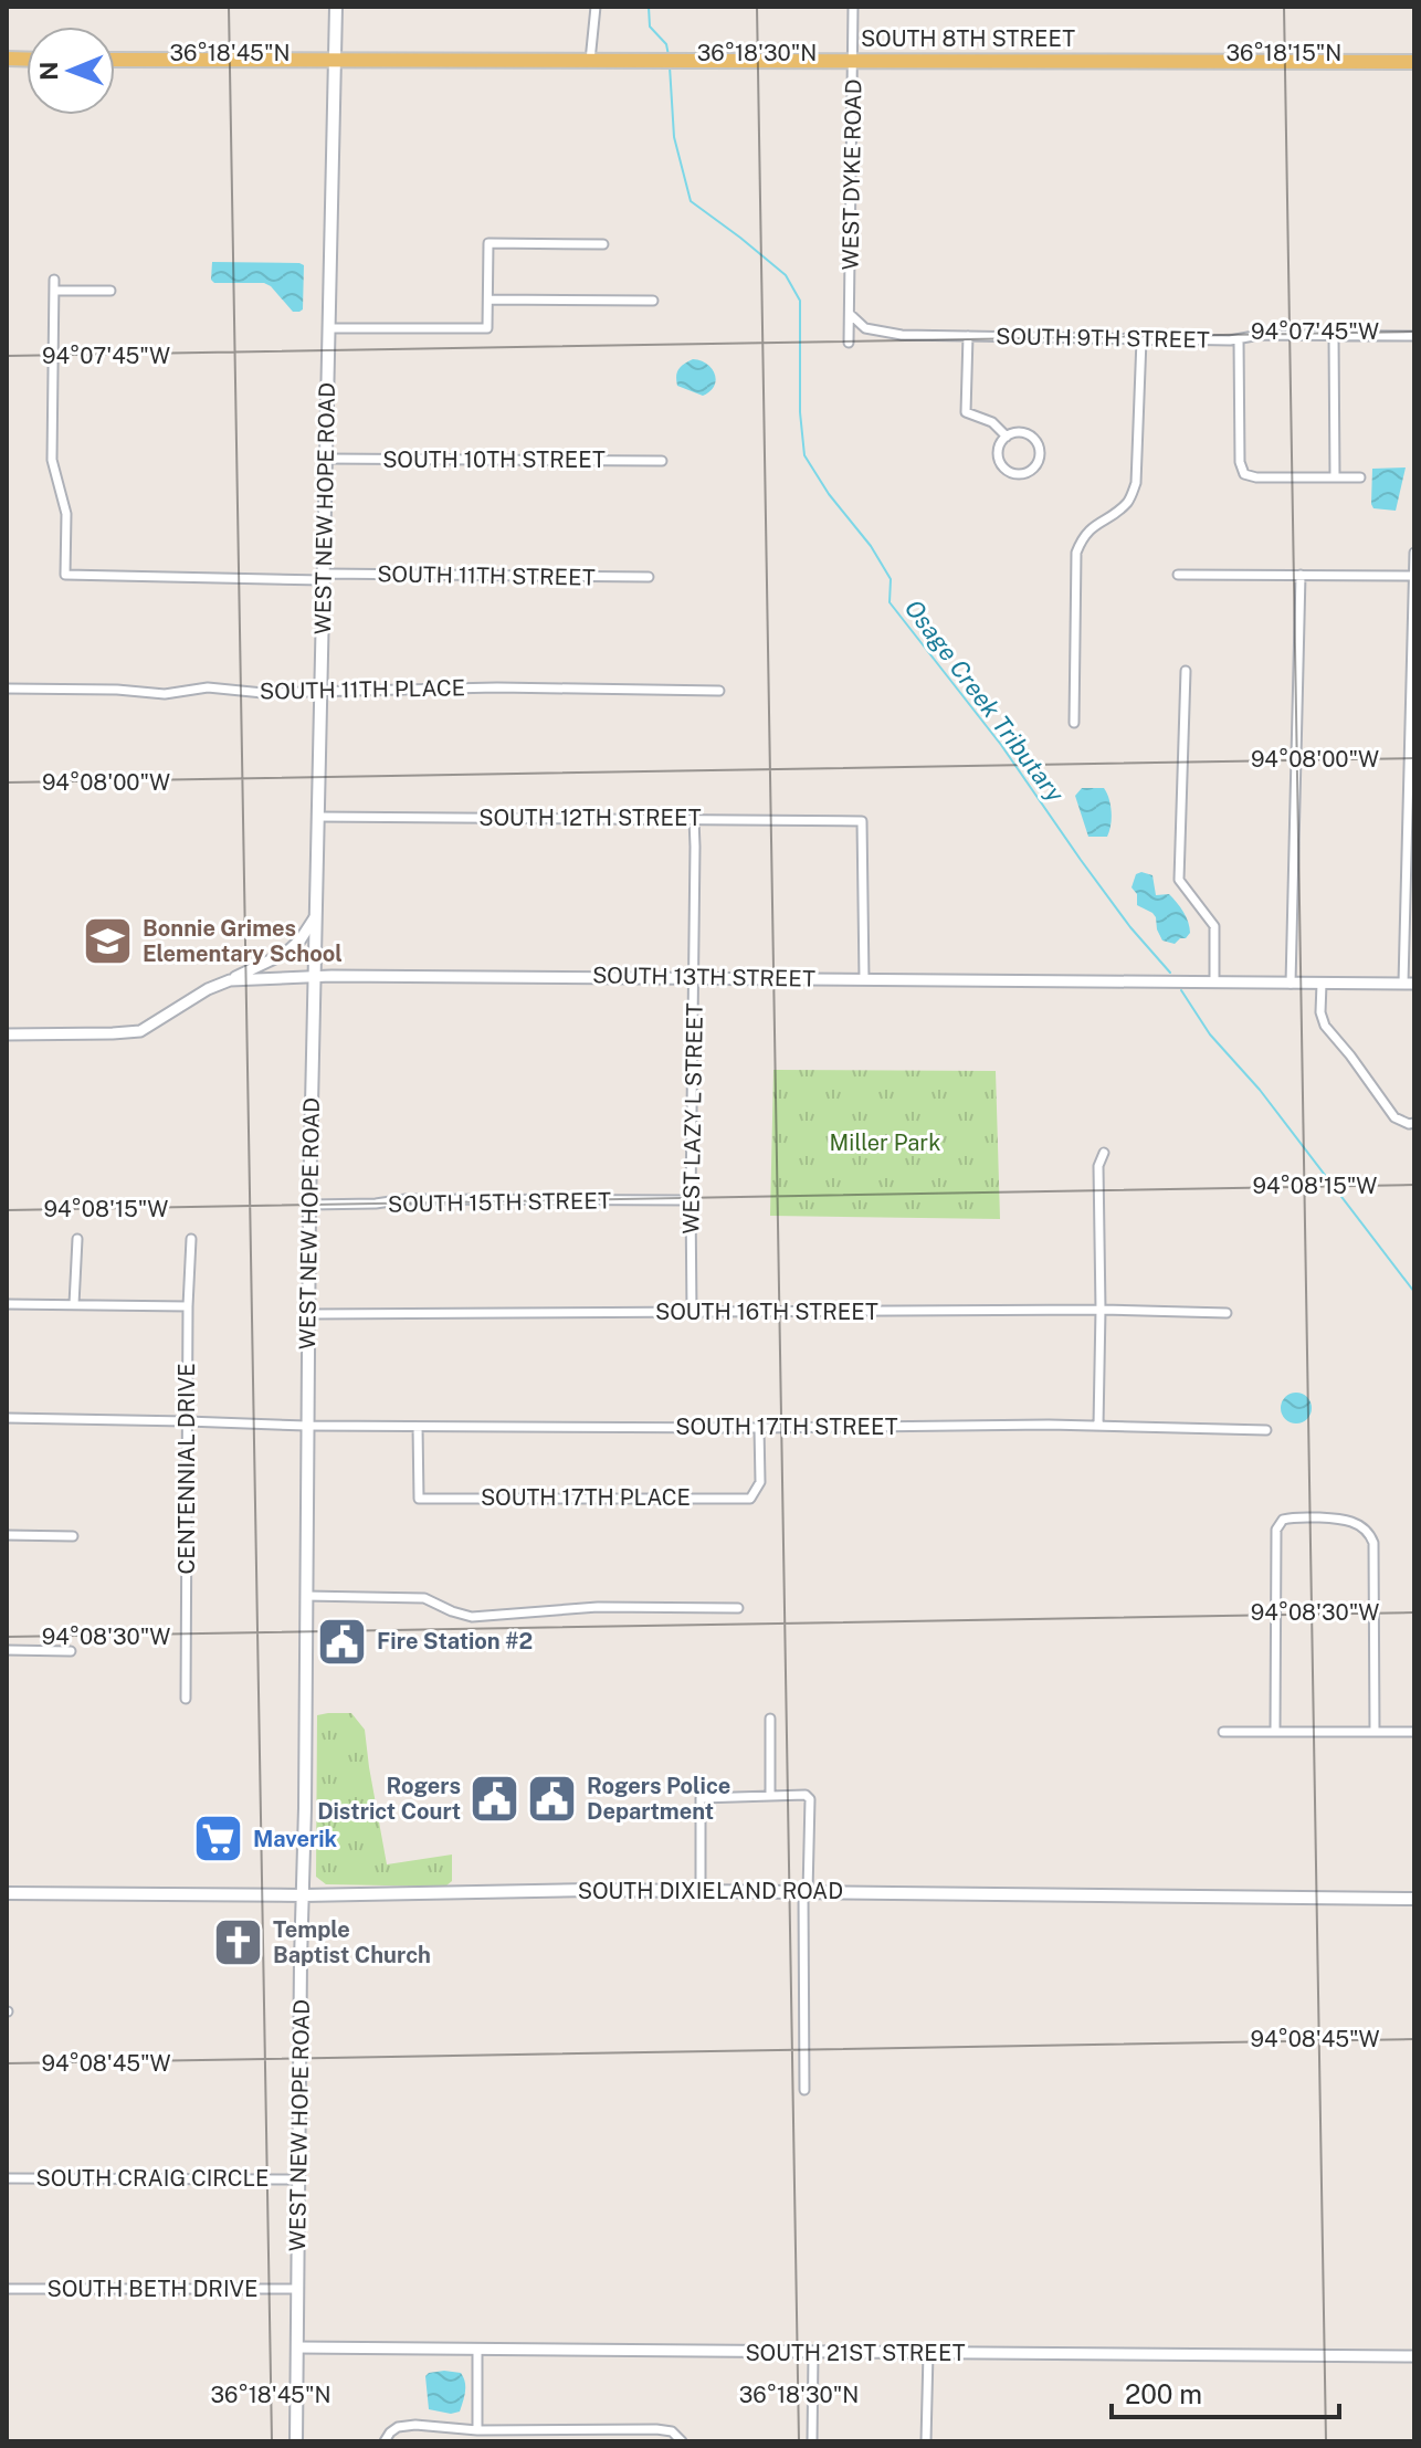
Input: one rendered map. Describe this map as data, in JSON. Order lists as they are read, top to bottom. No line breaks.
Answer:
{"streets":{"main road":["SOUTH 8TH STREET","WEST NEW HOPE ROAD","SOUTH DIXIELAND ROAD"],"street":["WEST DYKE ROAD","SOUTH 9TH STREET","SOUTH 10TH STREET","SOUTH 11TH STREET","SOUTH 11TH PLACE","SOUTH 12TH STREET","SOUTH 13TH STREET","WEST LAZY L STREET","SOUTH 15TH STREET","SOUTH 16TH STREET","SOUTH 17TH STREET","CENTENNIAL DRIVE","SOUTH 17TH PLACE","SOUTH CRAIG CIRCLE","SOUTH BETH DRIVE","SOUTH 21ST STREET"]},"crossings":[["SOUTH 8TH STREET","WEST DYKE ROAD"],["SOUTH 8TH STREET","WEST NEW HOPE ROAD"],["WEST DYKE ROAD","SOUTH 9TH STREET"],["SOUTH 10TH STREET","WEST NEW HOPE ROAD"],["WEST NEW HOPE ROAD","SOUTH 11TH STREET"],["WEST NEW HOPE ROAD","SOUTH 11TH PLACE"],["WEST NEW HOPE ROAD","SOUTH 12TH STREET"],["WEST NEW HOPE ROAD","SOUTH 13TH STREET"],["WEST NEW HOPE ROAD","SOUTH 15TH STREET"],["WEST NEW HOPE ROAD","SOUTH 16TH STREET"],["WEST NEW HOPE ROAD","SOUTH 17TH STREET"],["WEST NEW HOPE ROAD","SOUTH DIXIELAND ROAD"],["WEST NEW HOPE ROAD","SOUTH CRAIG CIRCLE"],["WEST NEW HOPE ROAD","SOUTH BETH DRIVE"],["WEST NEW HOPE ROAD","SOUTH 21ST STREET"],["SOUTH 12TH STREET","SOUTH 13TH STREET"],["SOUTH 12TH STREET","WEST LAZY L STREET"],["SOUTH 13TH STREET","WEST LAZY L STREET"],["WEST LAZY L STREET","SOUTH 15TH STREET"],["WEST LAZY L STREET","SOUTH 16TH STREET"],["SOUTH 17TH STREET","CENTENNIAL DRIVE"],["SOUTH 17TH STREET","SOUTH 17TH PLACE"]],"water":["Osage Creek Tributary"],"parks":["Miller Park"],"places":{"school or university":["Bonnie Grimes Elementary School"],"public building":["Fire Station #2","Rogers District Court","Rogers Police Department"],"supermarket":["Maverik"],"church":["Temple Baptist Church"]},"scale_bar":"200 m","north":"left","coordinates":["36°18'45\"N","36°18'30\"N","36°18'15\"N","94°07'45\"W","94°08'00\"W","94°08'15\"W","94°08'30\"W","94°08'45\"W"]}
